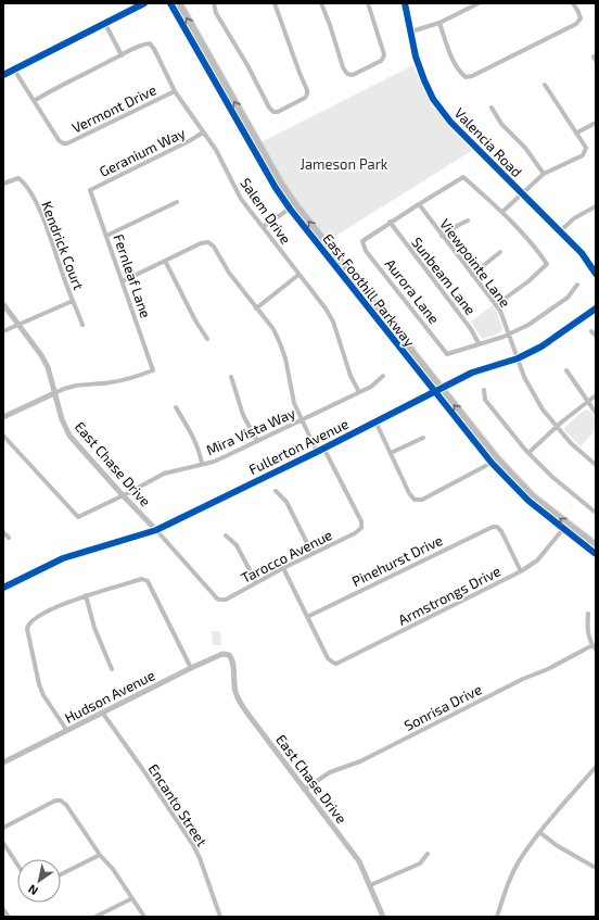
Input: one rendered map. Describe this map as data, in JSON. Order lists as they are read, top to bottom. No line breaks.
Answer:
{"streets":{"main road":["East Foothill Parkway","Fullerton Avenue"],"street":["Vermont Drive","Valencia Road","Geranium Way","Salem Drive","Kendrick Court","Viewpointe Lane","Fernleaf Lane","Sunbeam Lane","Aurora Lane","Mira Vista Way","East Chase Drive","Tarocco Avenue","Pinehurst Drive","Armstrongs Drive","Hudson Avenue","Sonrisa Drive","Encanto Street"]},"crossings":[["Vermont Drive","Salem Drive"],["Geranium Way","Salem Drive"],["Geranium Way","Fernleaf Lane"],["Salem Drive","Mira Vista Way"],["Viewpointe Lane","Fullerton Avenue"],["Fernleaf Lane","East Chase Drive"],["Sunbeam Lane","Aurora Lane"],["East Foothill Parkway","Fullerton Avenue"],["East Foothill Parkway","Armstrongs Drive"],["Mira Vista Way","East Chase Drive"],["Fullerton Avenue","East Chase Drive"],["Fullerton Avenue","Tarocco Avenue"],["East Chase Drive","Tarocco Avenue"],["East Chase Drive","Hudson Avenue"],["East Chase Drive","Sonrisa Drive"],["Pinehurst Drive","Armstrongs Drive"],["Hudson Avenue","Encanto Street"]],"parks":["Jameson Park"],"north":"bottom left"}
